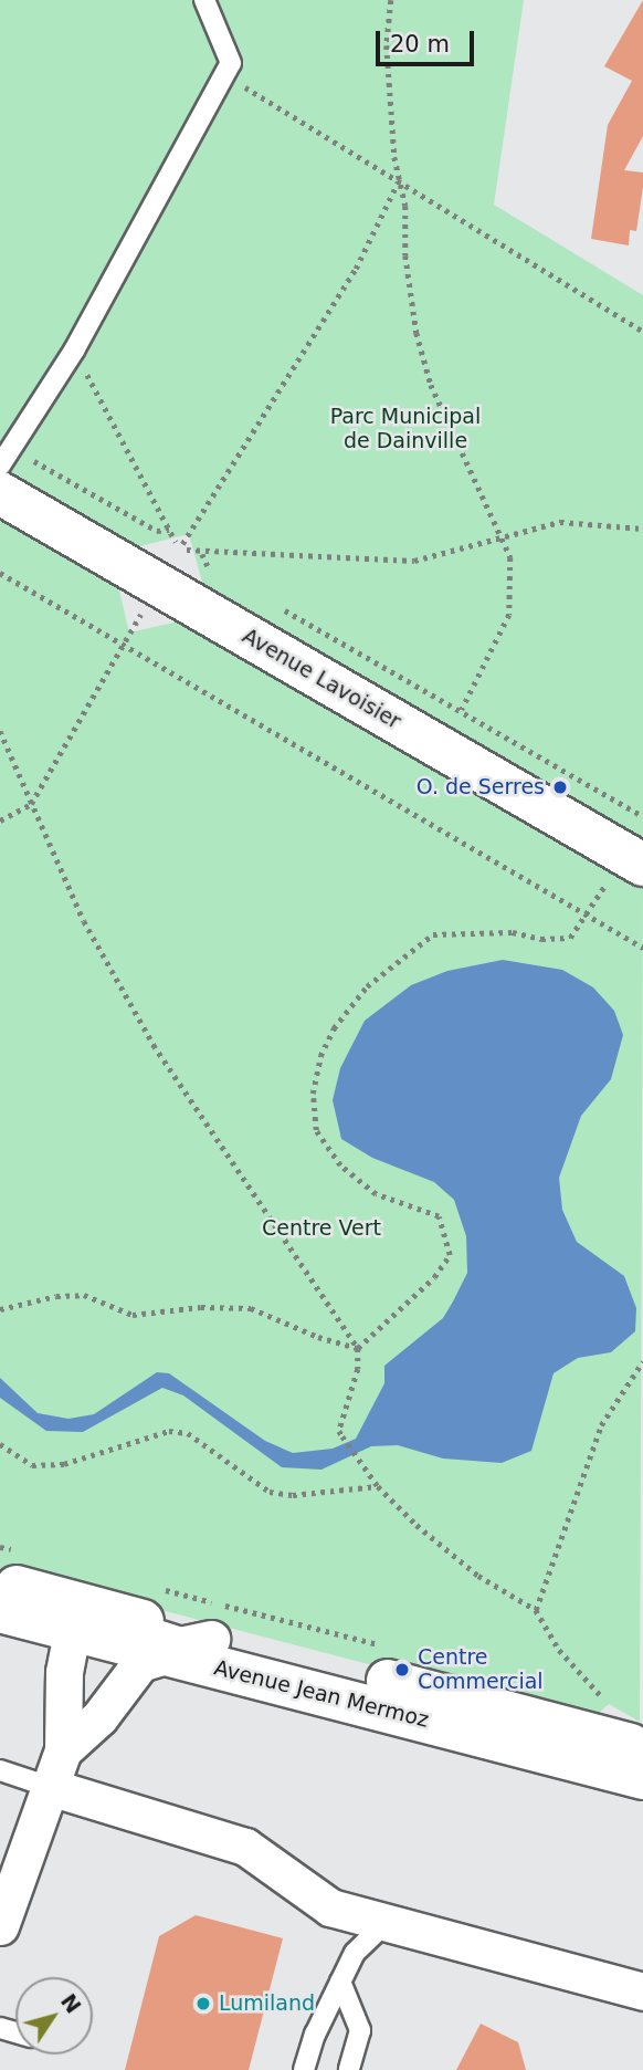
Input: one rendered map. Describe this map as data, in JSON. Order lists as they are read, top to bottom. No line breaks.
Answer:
{"streets":{"main road":["Avenue Lavoisier","Avenue Jean Mermoz"]},"parks":["Parc Municipal de Dainville","Centre Vert"],"places":["O. de Serres","Centre Commercial","Lumiland"],"scale_bar":"20 m","north":"top right"}
